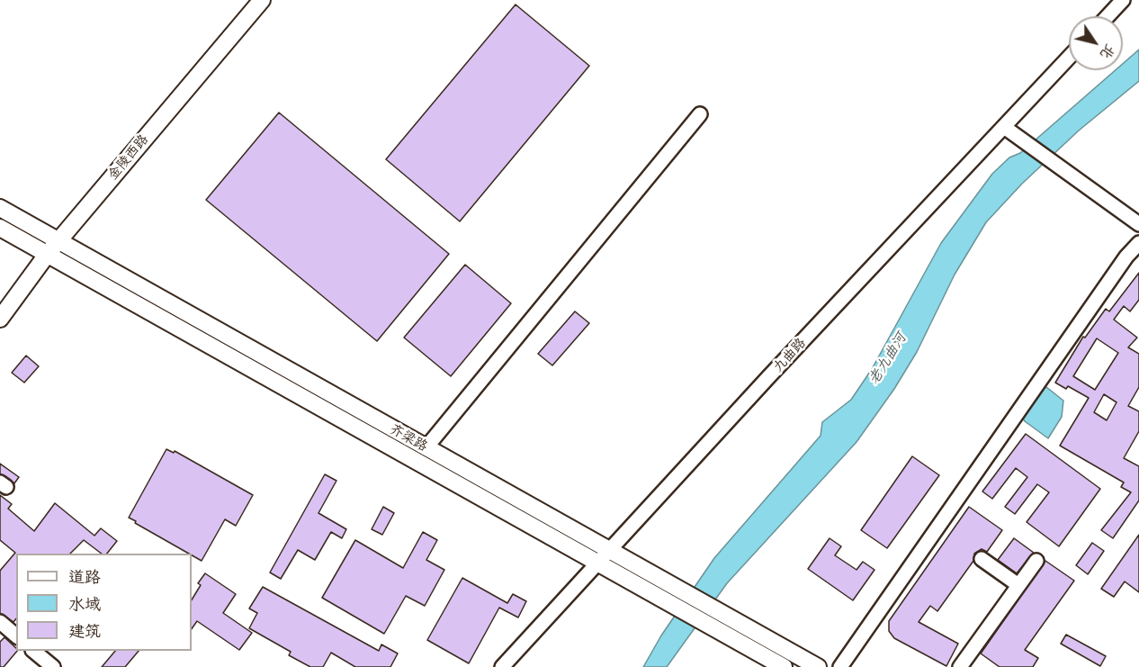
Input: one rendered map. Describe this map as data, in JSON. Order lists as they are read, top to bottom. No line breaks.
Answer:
{"streets":{"main road":["金陵西路","齐梁路"],"street":["九曲路"]},"crossings":[["金陵西路","齐梁路"],["九曲路","齐梁路"]],"water":["老九曲河"],"legend":["道路","水域","建筑"],"north":"bottom right"}
